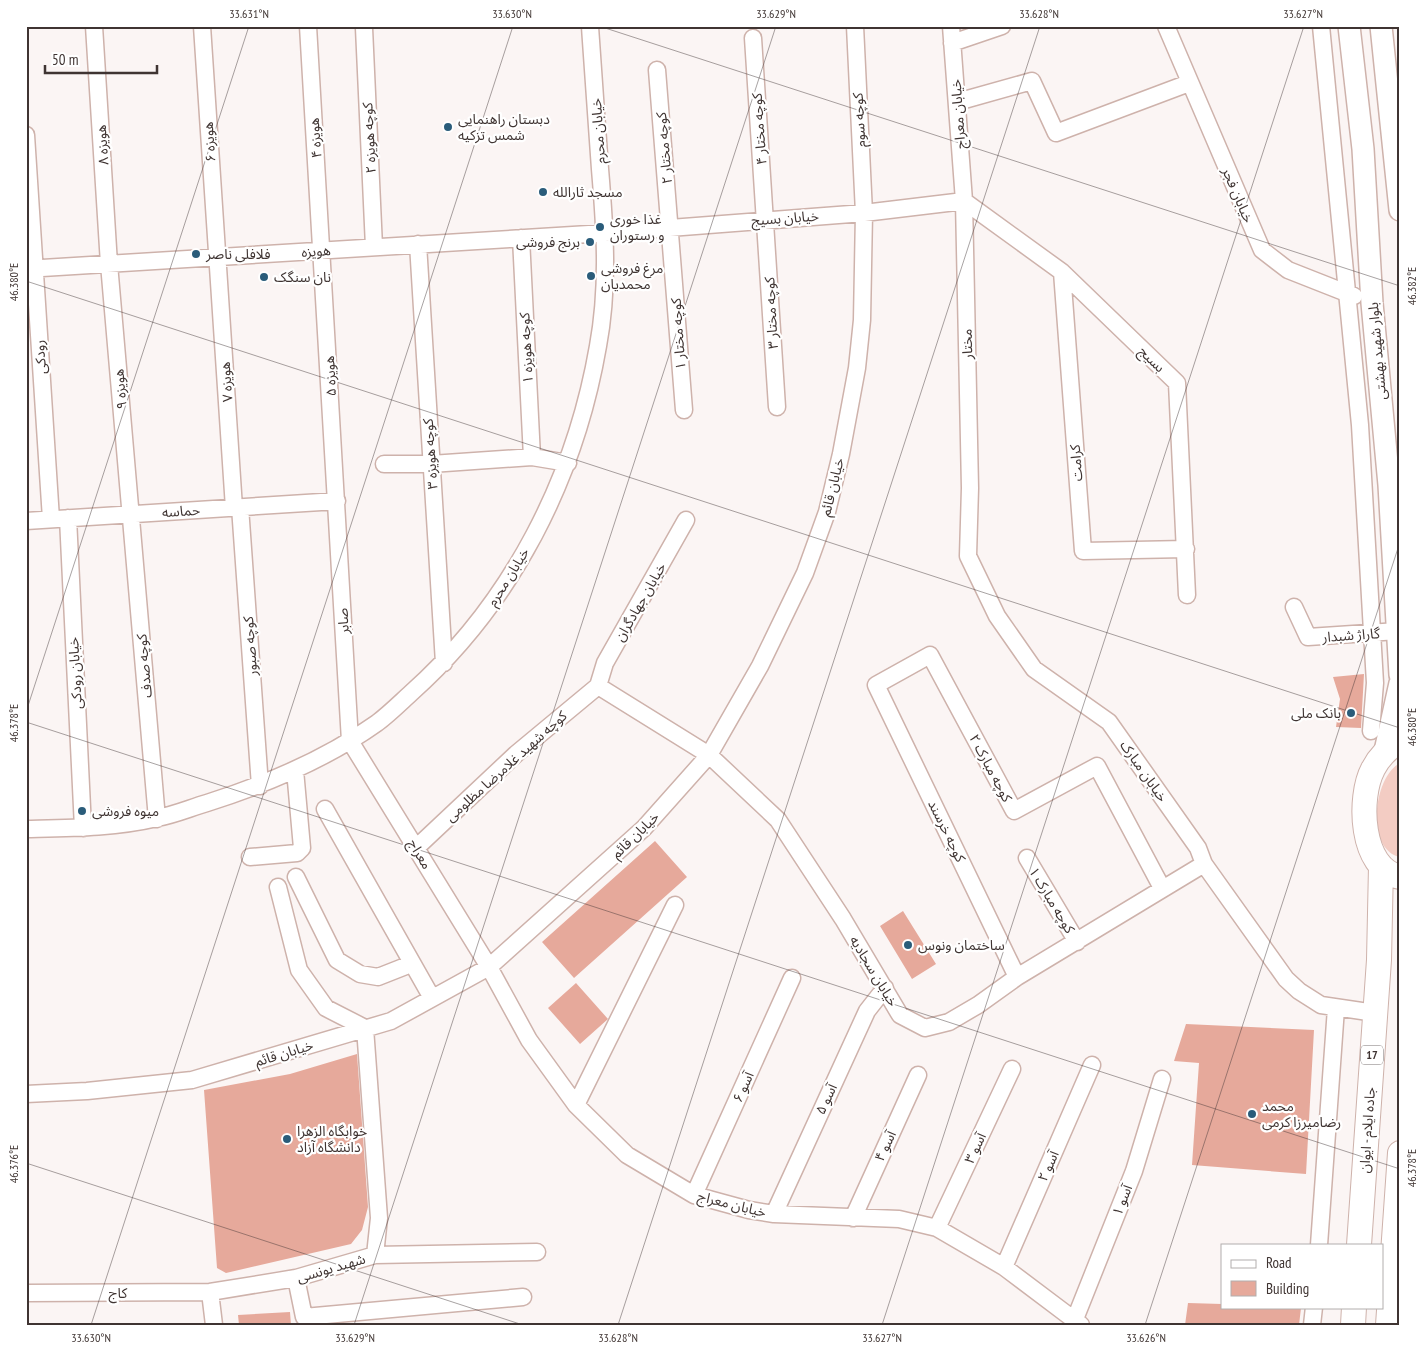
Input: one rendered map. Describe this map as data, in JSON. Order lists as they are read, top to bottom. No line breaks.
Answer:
{"streets":{"highway":["17","جاده ایلام - ایوان"],"main road":["بلوار شهید بهشتی"],"street":["خیابان معراج","کوچه سوم","کوچه مختار ۴","خیابان محرم","هویزه ۴","کوچه هویزه ۲","هویزه ۶","هویزه ۸","کوچه مختار ۲","خیابان فجر","خیابان بسیج","هویزه","کوچه مختار ۳","کوچه مختار ۱","مختار","کوچه هویزه ۱","رودکی","بسیج","هویزه ۵","هویزه ۷","هویزه ۹","کوچه هویزه ۳","کرامت","خیابان قائم","حماسه","خیابان جهادگران","صابر","گاراژ شبدار","کوچه صبور","کوچه صدف","خیابان رودکی","کوچه شهید غلامرضا مظلومی","کوچه مبارک ۲","خیابان مبارک","کوچه خرسند","معراج","کوچه مبارک ۱","خیابان سجادیه","آسو ۶","آسو ۵","آسو ۴","آسو ۳","آسو ۲","آسو ۱","شهید یونسی","کاج"]},"crossings":[["خیابان معراج","خیابان بسیج"],["خیابان معراج","مختار"],["خیابان معراج","بسیج"],["خیابان معراج","خیابان قائم"],["خیابان معراج","معراج"],["خیابان معراج","آسو ۶"],["خیابان معراج","آسو ۵"],["خیابان معراج","آسو ۴"],["خیابان معراج","آسو ۳"],["خیابان معراج","آسو ۲"],["خیابان معراج","آسو ۱"],["کوچه سوم","خیابان بسیج"],["کوچه سوم","خیابان قائم"],["کوچه مختار ۴","خیابان بسیج"],["کوچه مختار ۴","کوچه مختار ۳"],["خیابان محرم","خیابان بسیج"],["خیابان محرم","هویزه"],["خیابان محرم","کوچه هویزه ۳"],["خیابان محرم","صابر"],["خیابان محرم","کوچه صبور"],["خیابان محرم","کوچه صدف"],["خیابان محرم","خیابان رودکی"],["خیابان محرم","معراج"],["هویزه ۴","هویزه"],["هویزه ۴","هویزه ۵"],["کوچه هویزه ۲","هویزه"],["هویزه ۶","هویزه"],["هویزه ۶","هویزه ۷"],["هویزه ۸","هویزه"],["هویزه ۸","هویزه ۹"],["کوچه مختار ۲","خیابان بسیج"],["کوچه مختار ۲","کوچه مختار ۱"],["خیابان فجر","بلوار شهید بهشتی"],["خیابان بسیج","هویزه"],["خیابان بسیج","کوچه مختار ۳"],["خیابان بسیج","کوچه مختار ۱"],["خیابان بسیج","مختار"],["خیابان بسیج","بسیج"],["خیابان بسیج","خیابان قائم"],["هویزه","کوچه هویزه ۱"],["هویزه","رودکی"],["هویزه","هویزه ۵"],["هویزه","هویزه ۷"],["هویزه","هویزه ۹"],["هویزه","کوچه هویزه ۳"],["مختار","بسیج"],["مختار","خیابان مبارک"],["بلوار شهید بهشتی","گاراژ شبدار"],["رودکی","حماسه"],["بسیج","کرامت"],["هویزه ۵","حماسه"],["هویزه ۵","صابر"],["هویزه ۷","حماسه"],["هویزه ۷","کوچه صبور"],["هویزه ۹","حماسه"],["هویزه ۹","کوچه صدف"],["خیابان قائم","معراج"],["خیابان قائم","خیابان سجادیه"],["خیابان قائم","شهید یونسی"],["حماسه","صابر"],["حماسه","کوچه صبور"],["حماسه","کوچه صدف"],["حماسه","خیابان رودکی"],["خیابان جهادگران","کوچه شهید غلامرضا مظلومی"],["خیابان جهادگران","خیابان سجادیه"],["صابر","معراج"],["کوچه شهید غلامرضا مظلومی","معراج"],["کوچه شهید غلامرضا مظلومی","خیابان سجادیه"],["کوچه مبارک ۲","کوچه خرسند"],["کوچه مبارک ۲","خیابان سجادیه"],["خیابان مبارک","خیابان سجادیه"],["خیابان مبارک","جاده ایلام - ایوان"],["کوچه خرسند","خیابان سجادیه"],["کوچه مبارک ۱","خیابان سجادیه"],["خیابان سجادیه","آسو ۵"],["17","جاده ایلام - ایوان"],["شهید یونسی","کاج"]],"places":["دبستان راهنمایی شمس تزکیه","مسجد ثارالله","غذا خوری و رستوران","برنج فروشی","فلافلی ناصر","مرغ فروشی محمدیان","نان سنگک","بانک ملی","میوه فروشی","ساختمان ونوس","محمد رضامیرزا کرمی","خوابگاه الزهرا دانشگاه آزاد"],"legend":["Road","Building"],"scale_bar":"50 m","coordinates":["33.631°N","33.630°N","33.629°N","33.628°N","33.627°N","46.380°E","46.382°E","46.378°E","46.376°E","33.626°N"]}
